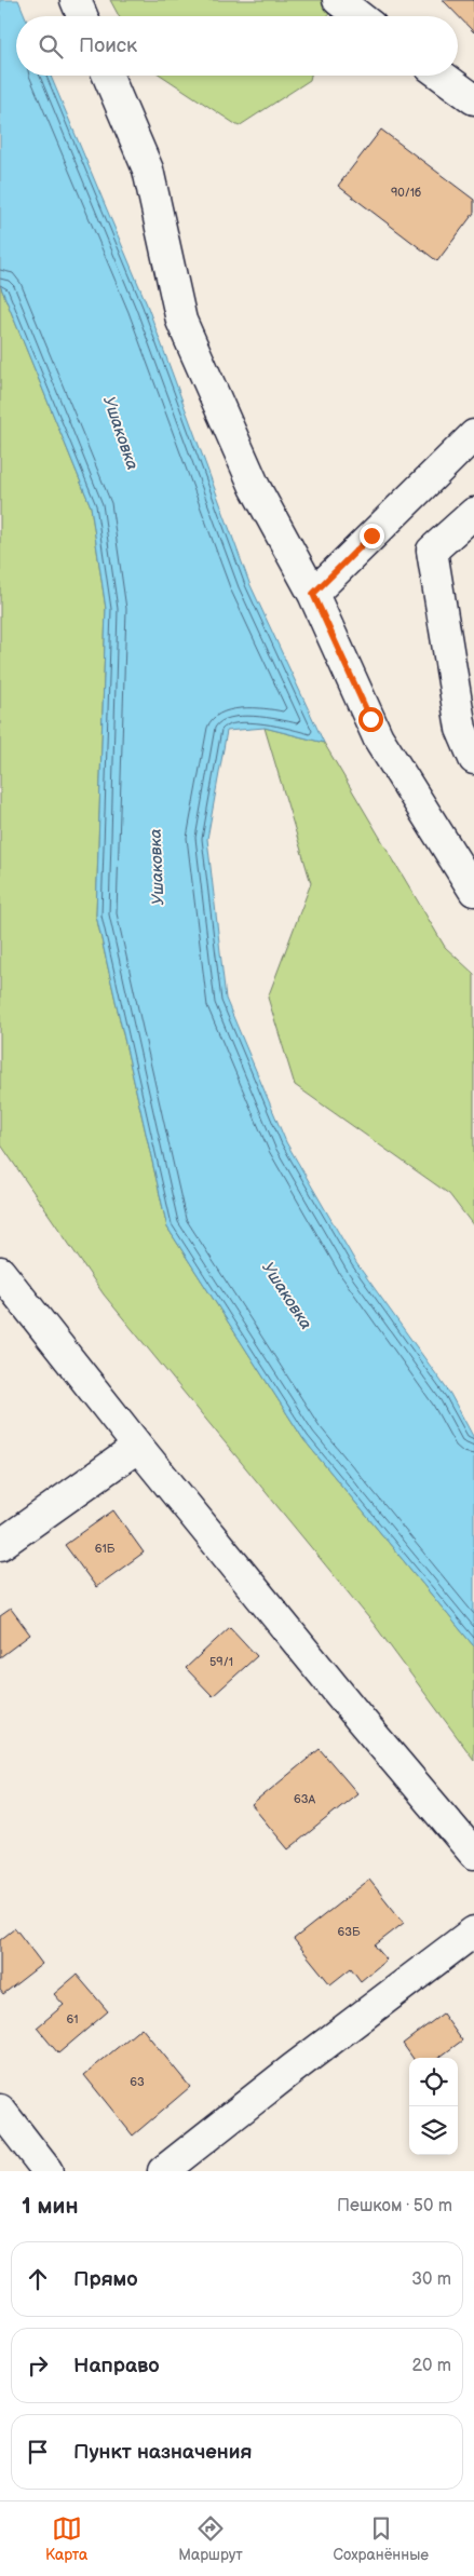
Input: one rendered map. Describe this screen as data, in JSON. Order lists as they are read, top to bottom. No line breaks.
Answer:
{"water":["Ушаковка"],"house_numbers":["90/1б","61Б","59/1","63А","63Б","61","63"],"page":{"search":"Поиск","heading":["1 мин","Пешком · 50 m"],"list":[["Прямо","30 m"],["Направо","20 m"],"Пункт назначения"],"nav":["Карта","Маршрут","Сохранённые"]}}
